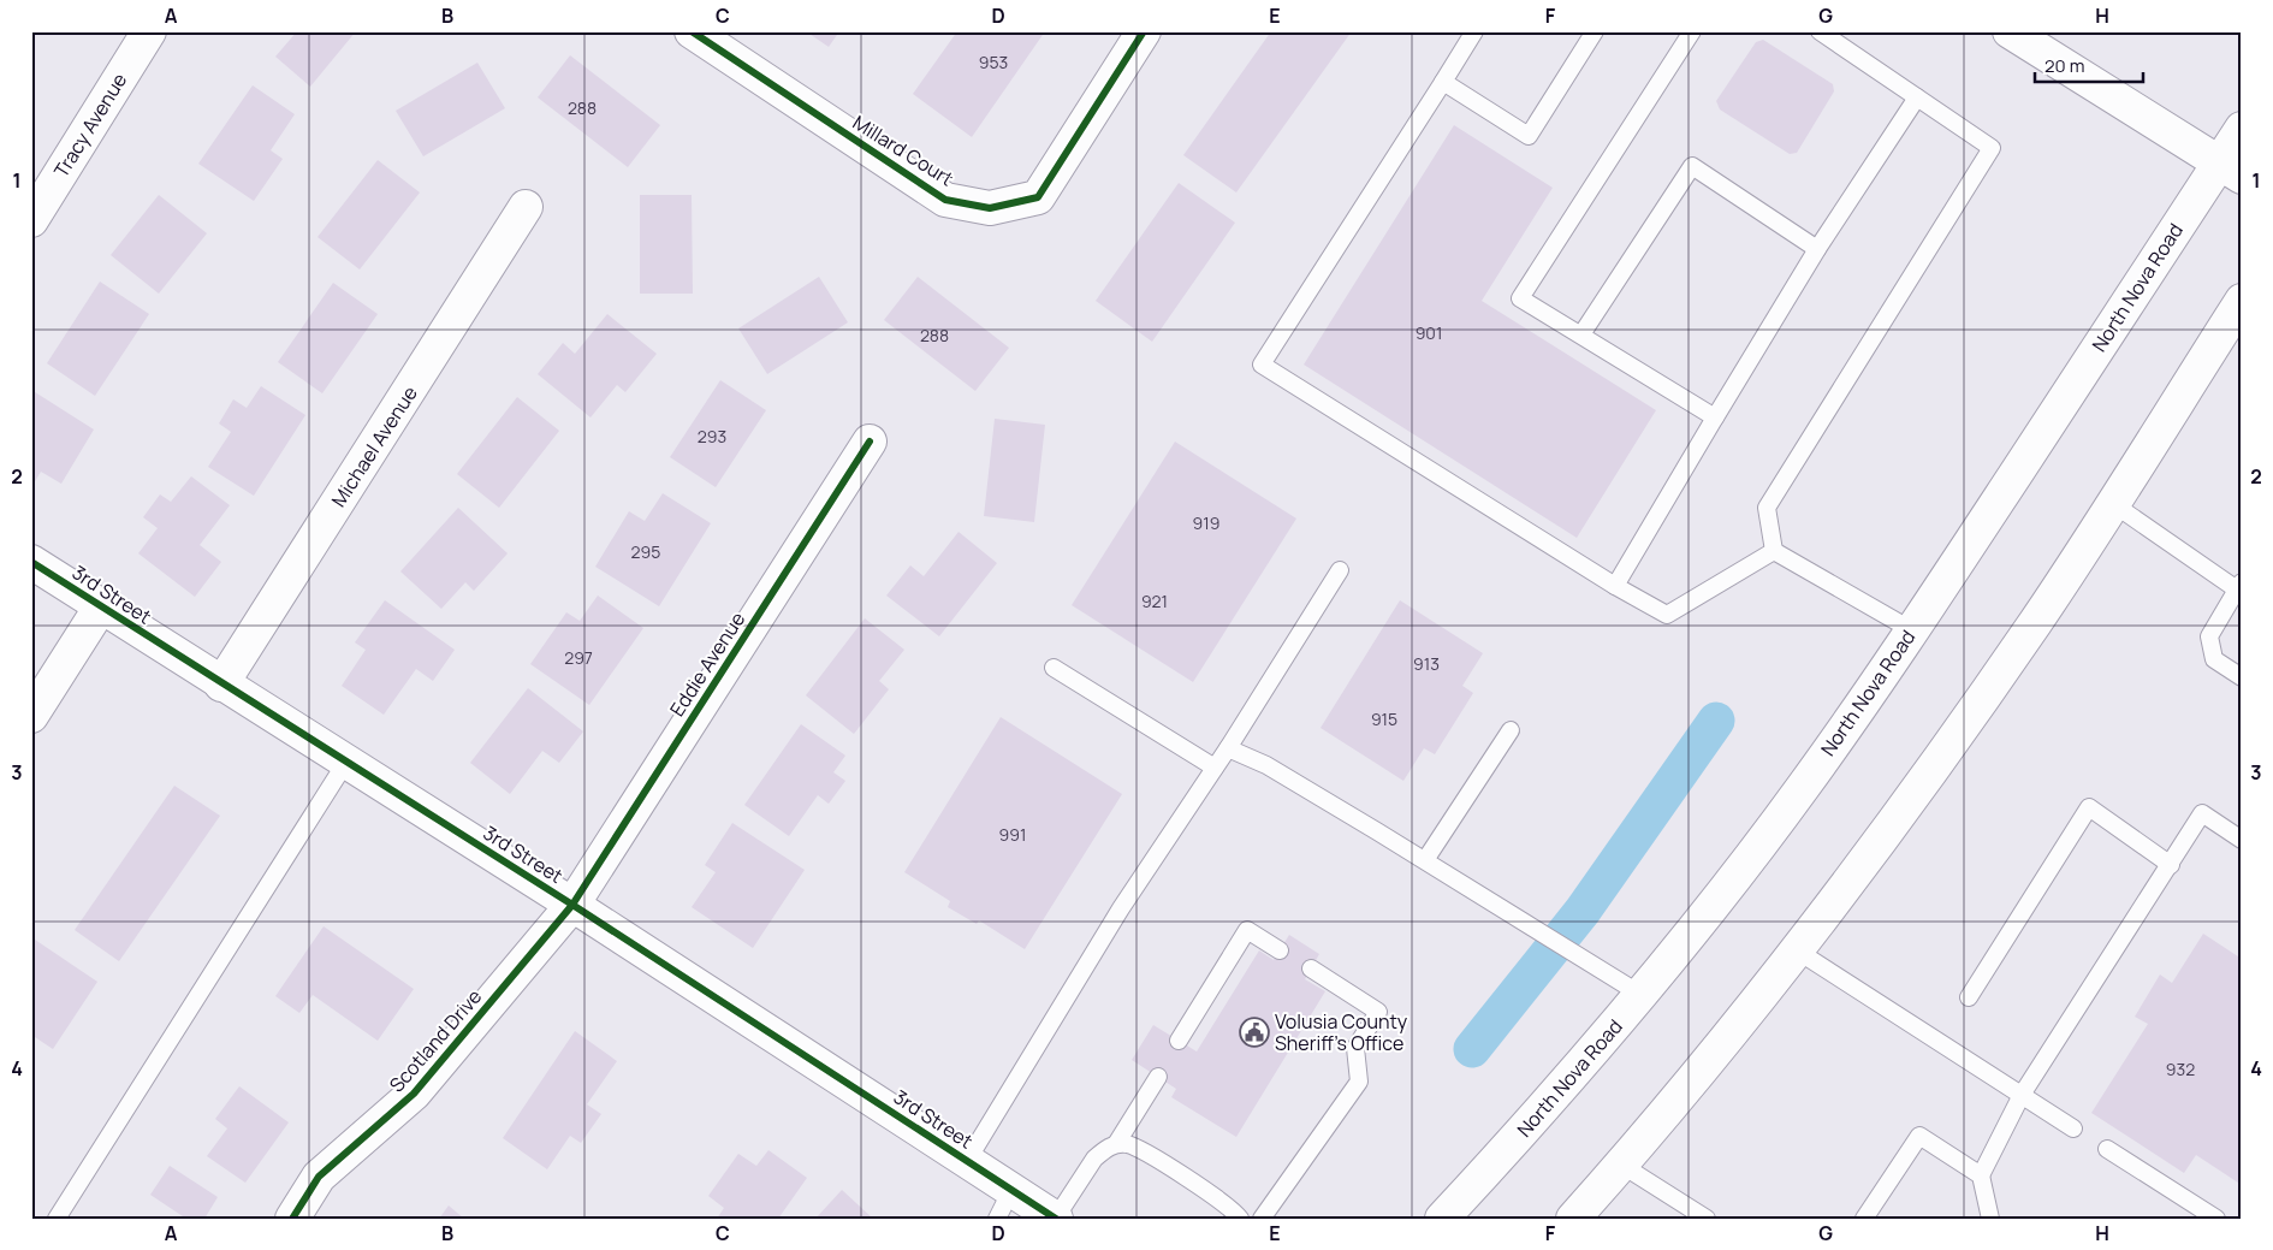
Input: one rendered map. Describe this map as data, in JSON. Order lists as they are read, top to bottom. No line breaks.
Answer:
{"streets":{"street":["Tracy Avenue","Millard Court","North Nova Road","Michael Avenue","3rd Street","Eddie Avenue","Scotland Drive"]},"crossings":[["Michael Avenue","3rd Street"],["3rd Street","Eddie Avenue"],["3rd Street","Scotland Drive"],["Eddie Avenue","Scotland Drive"]],"places":{"public building":["Volusia County Sheriff's Office"]},"house_numbers":["953","288","901","288","293","919","295","921","297","913","915","991","932"],"scale_bar":"20 m","grid":{"columns":["A","B","C","D","E","F","G","H"],"rows":["1","2","3","4"]}}
